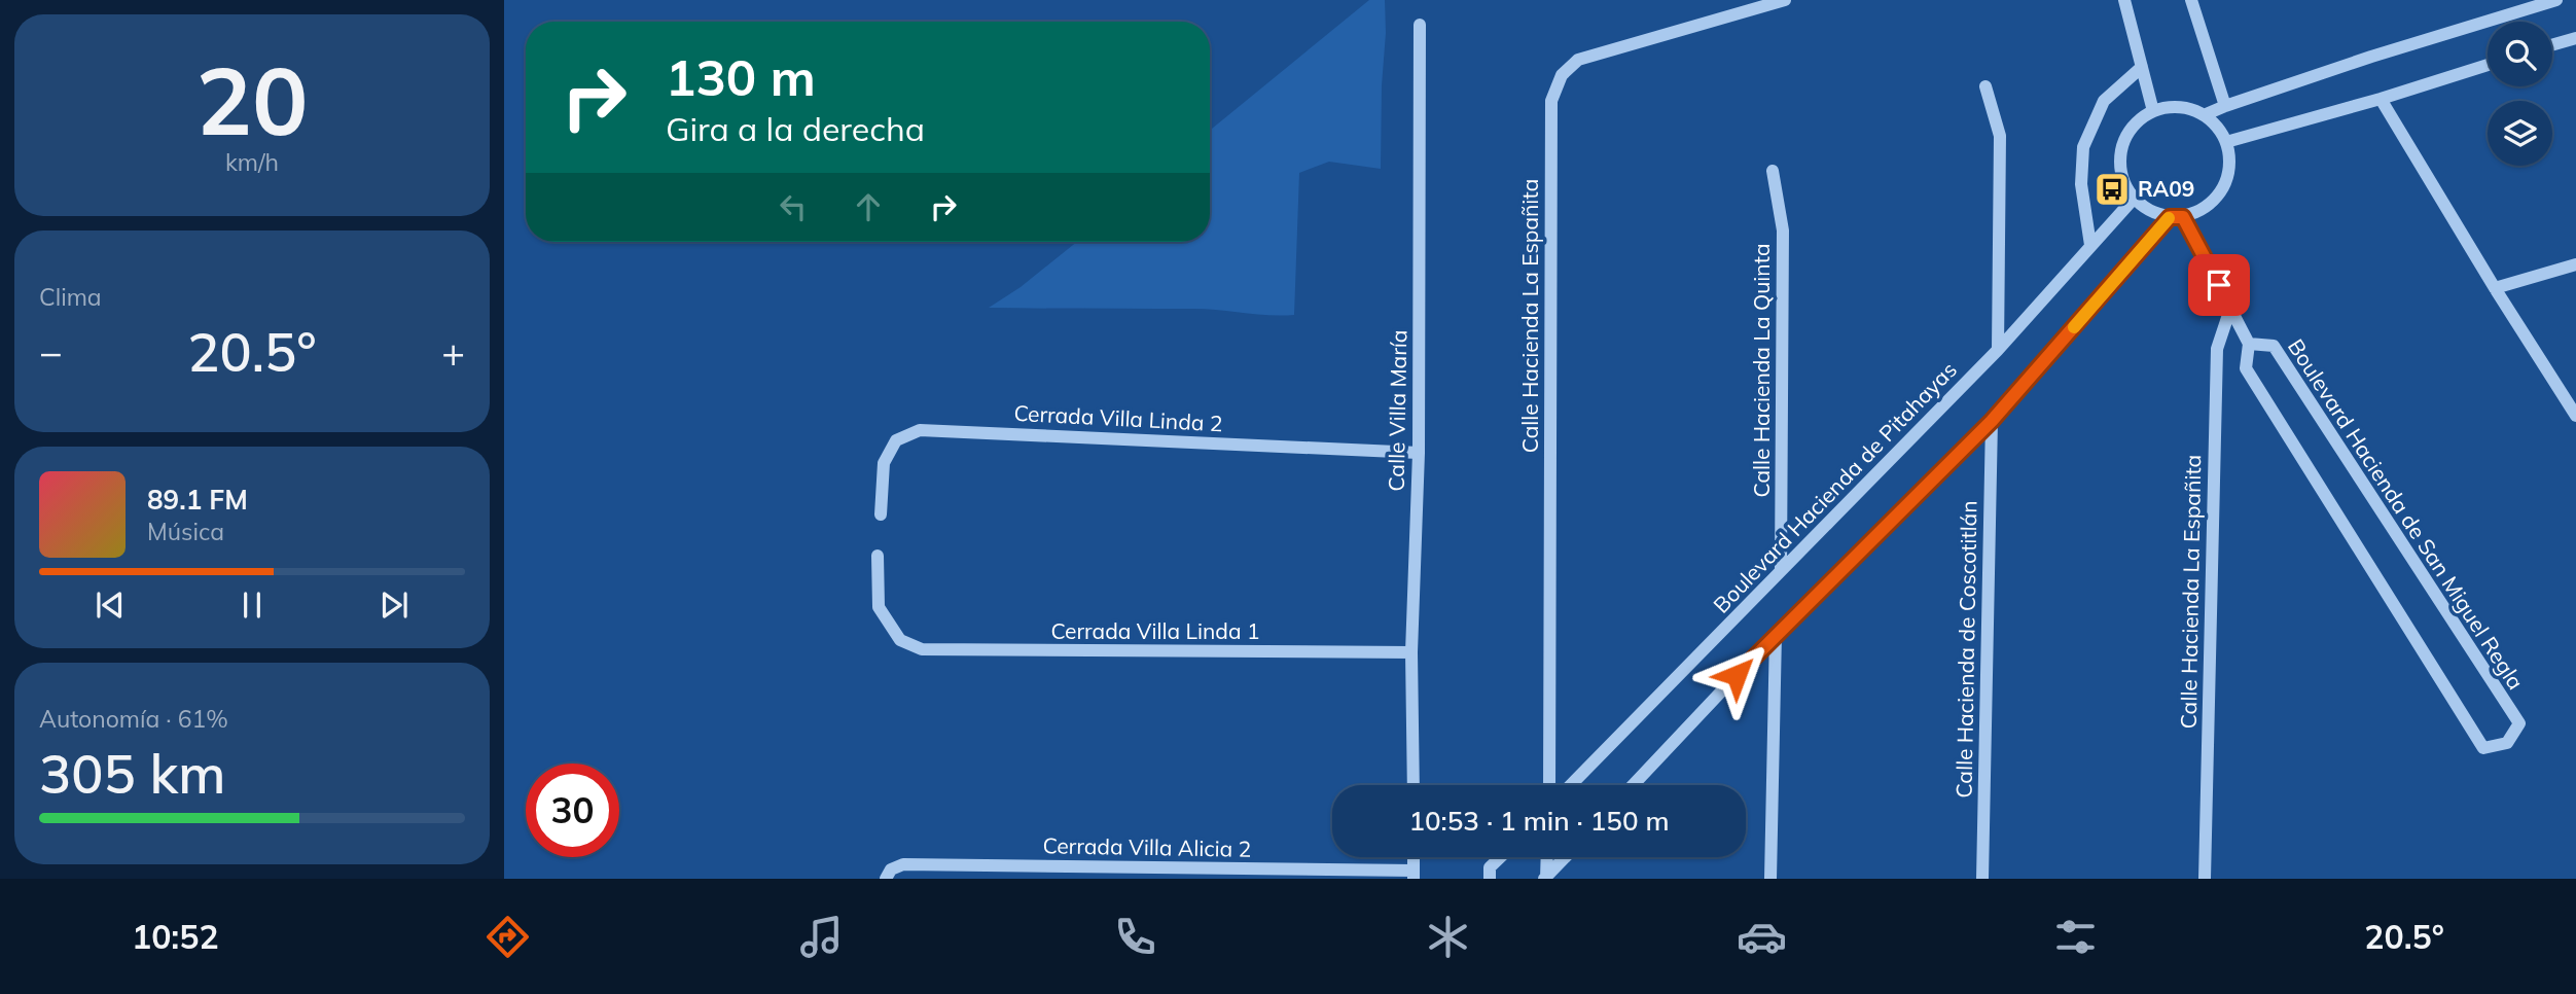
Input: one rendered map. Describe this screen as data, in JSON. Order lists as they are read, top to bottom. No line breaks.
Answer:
{"streets":{"street":["Calle Hacienda La Españita","Calle Hacienda La Quinta","Calle Villa María","Cerrada Villa Linda 2","Boulevard Hacienda de Pitahayas","Boulevard Hacienda de San Miguel Regla","Cerrada Villa Linda 1","Calle Hacienda de Coscotitlán","Cerrada Villa Alicia 2"]},"crossings":[["Calle Hacienda La Quinta","Boulevard Hacienda de Pitahayas"],["Calle Villa María","Cerrada Villa Linda 2"],["Calle Villa María","Cerrada Villa Linda 1"]],"places":{"bus stop":["RA09"]},"page":{"tile":[["20","km/h"],"Clima",["Autonomía · 61%","305 km"]],"turn":["130 m","Gira a la derecha"],"heat":["−","20.5°","+"],"song":["89.1 FM","Música"],"limit":"30","trip":"10:53 · 1 min · 150 m","tabs":["10:52","20.5°"]}}
